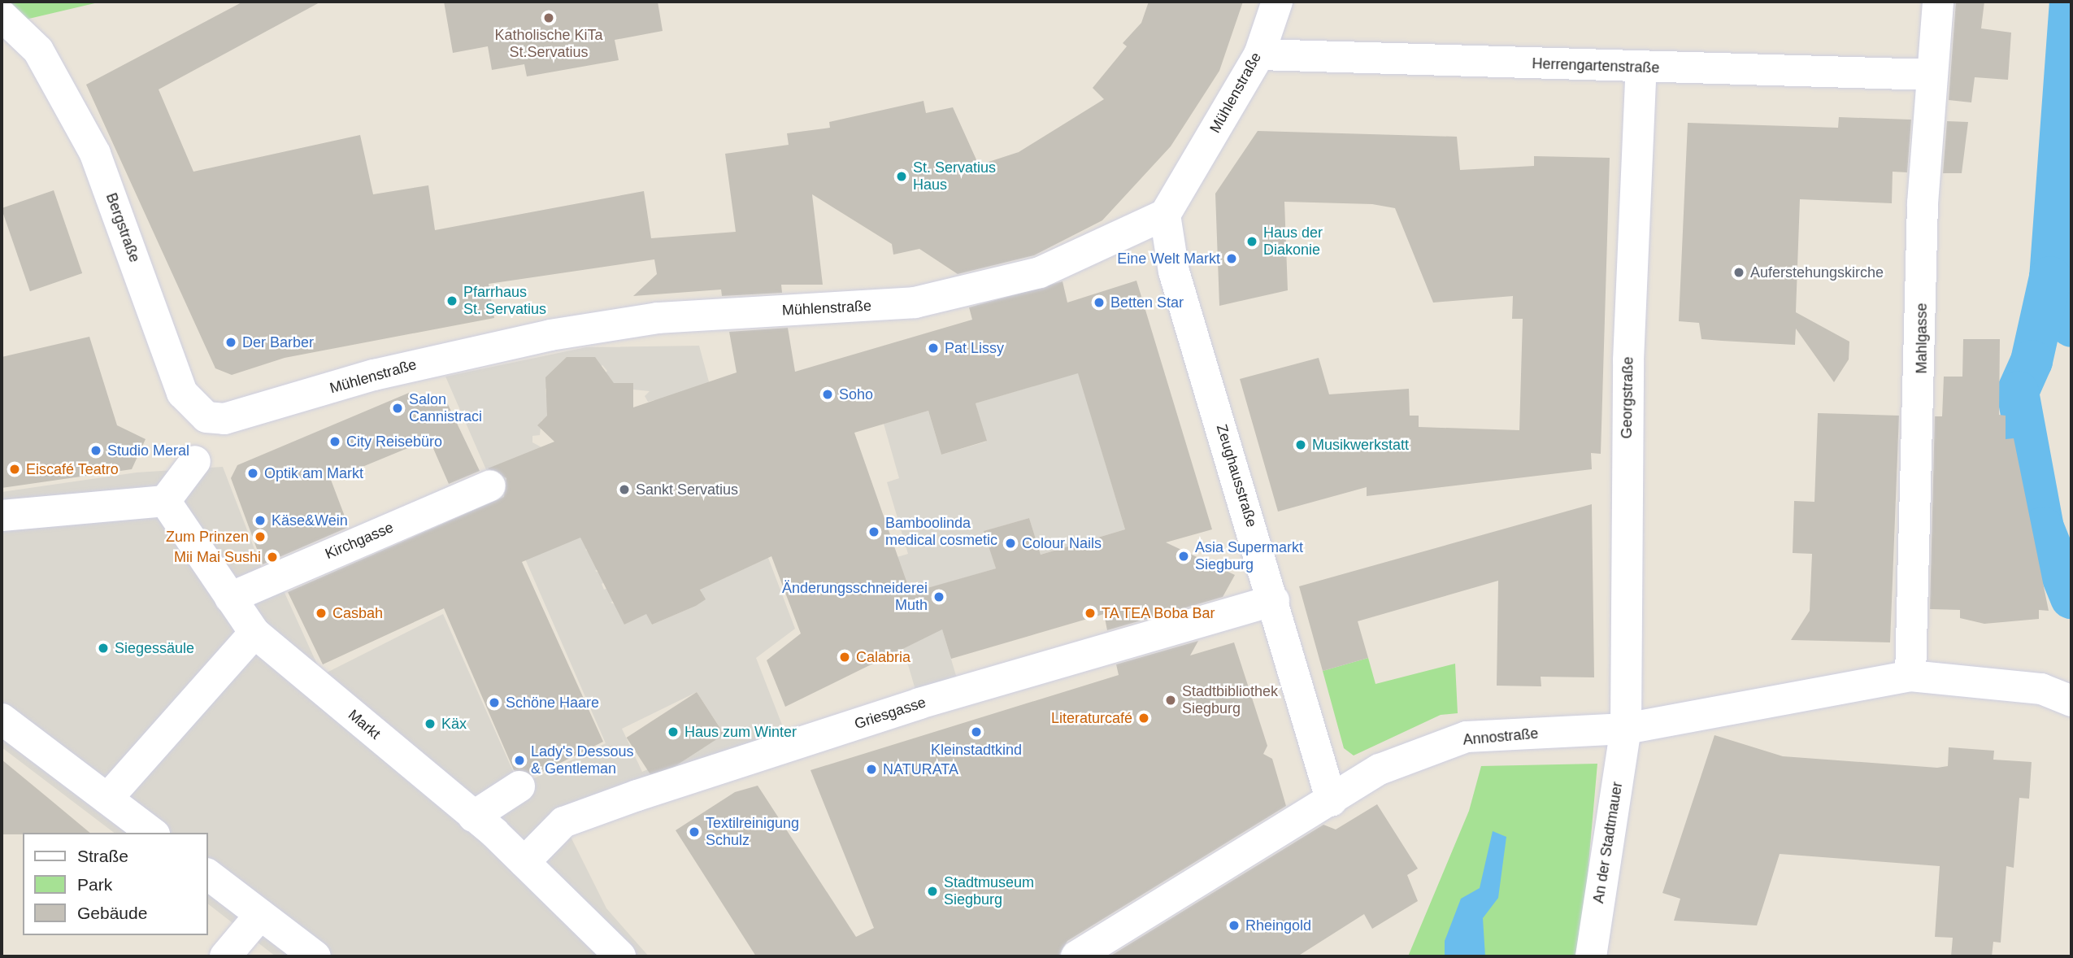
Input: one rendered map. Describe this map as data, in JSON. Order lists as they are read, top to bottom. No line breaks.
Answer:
{"streets":{"street":["Herrengartenstraße","Mühlenstraße","Bergstraße","Mahlgasse","Georgstraße","Zeughausstraße","Kirchgasse","Griesgasse","Markt","Annostraße","An der Stadtmauer"]},"crossings":[["Herrengartenstraße","Mühlenstraße"],["Herrengartenstraße","Mahlgasse"],["Herrengartenstraße","Georgstraße"],["Mühlenstraße","Bergstraße"],["Mühlenstraße","Zeughausstraße"],["Mahlgasse","Annostraße"],["Georgstraße","Annostraße"],["Georgstraße","An der Stadtmauer"],["Zeughausstraße","Griesgasse"],["Zeughausstraße","Annostraße"],["Kirchgasse","Markt"],["Griesgasse","Markt"],["Annostraße","An der Stadtmauer"]],"places":["Katholische KiTa St.Servatius","St. Servatius Haus","Haus der Diakonie","Eine Welt Markt","Auferstehungskirche","Pfarrhaus St. Servatius","Betten Star","Der Barber","Pat Lissy","Soho","Salon Cannistraci","City Reisebüro","Musikwerkstatt","Studio Meral","Eiscafé Teatro","Optik am Markt","Sankt Servatius","Käse&Wein","Bamboolinda medical cosmetic","Zum Prinzen","Colour Nails","Asia Supermarkt Siegburg","Mii Mai Sushi","Änderungsschneiderei Muth","Casbah","TA TEA Boba Bar","Siegessäule","Calabria","Stadtbibliothek Siegburg","Schöne Haare","Literaturcafé","Käx","Haus zum Winter","Kleinstadtkind","Lady's Dessous & Gentleman","NATURATA","Textilreinigung Schulz","Stadtmuseum Siegburg","Rheingold"],"legend":["Straße","Park","Gebäude"]}
